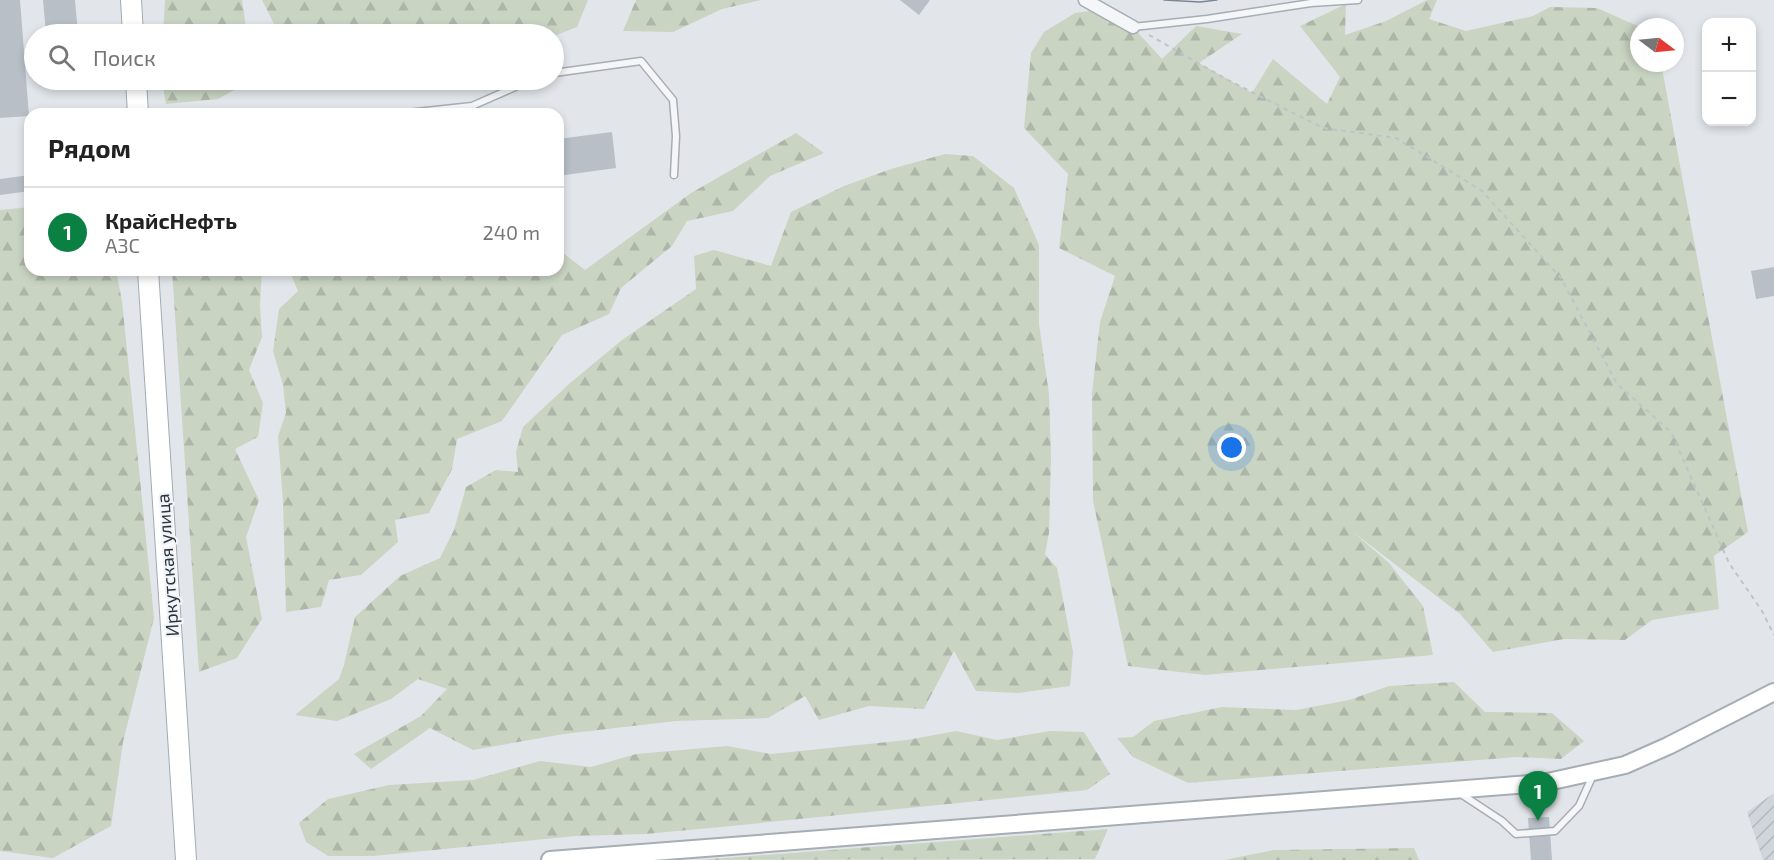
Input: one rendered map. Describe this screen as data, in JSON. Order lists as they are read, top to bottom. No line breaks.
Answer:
{"streets":{"main road":["Иркутская улица"]},"north":"right","page":{"map_buttons":["+","−"],"search":"Поиск","heading":"Рядом","list":[{"mark":"1","name":"КрайсНефть","note":"АЗС","value":"240 m"}],"pins":"1"}}
